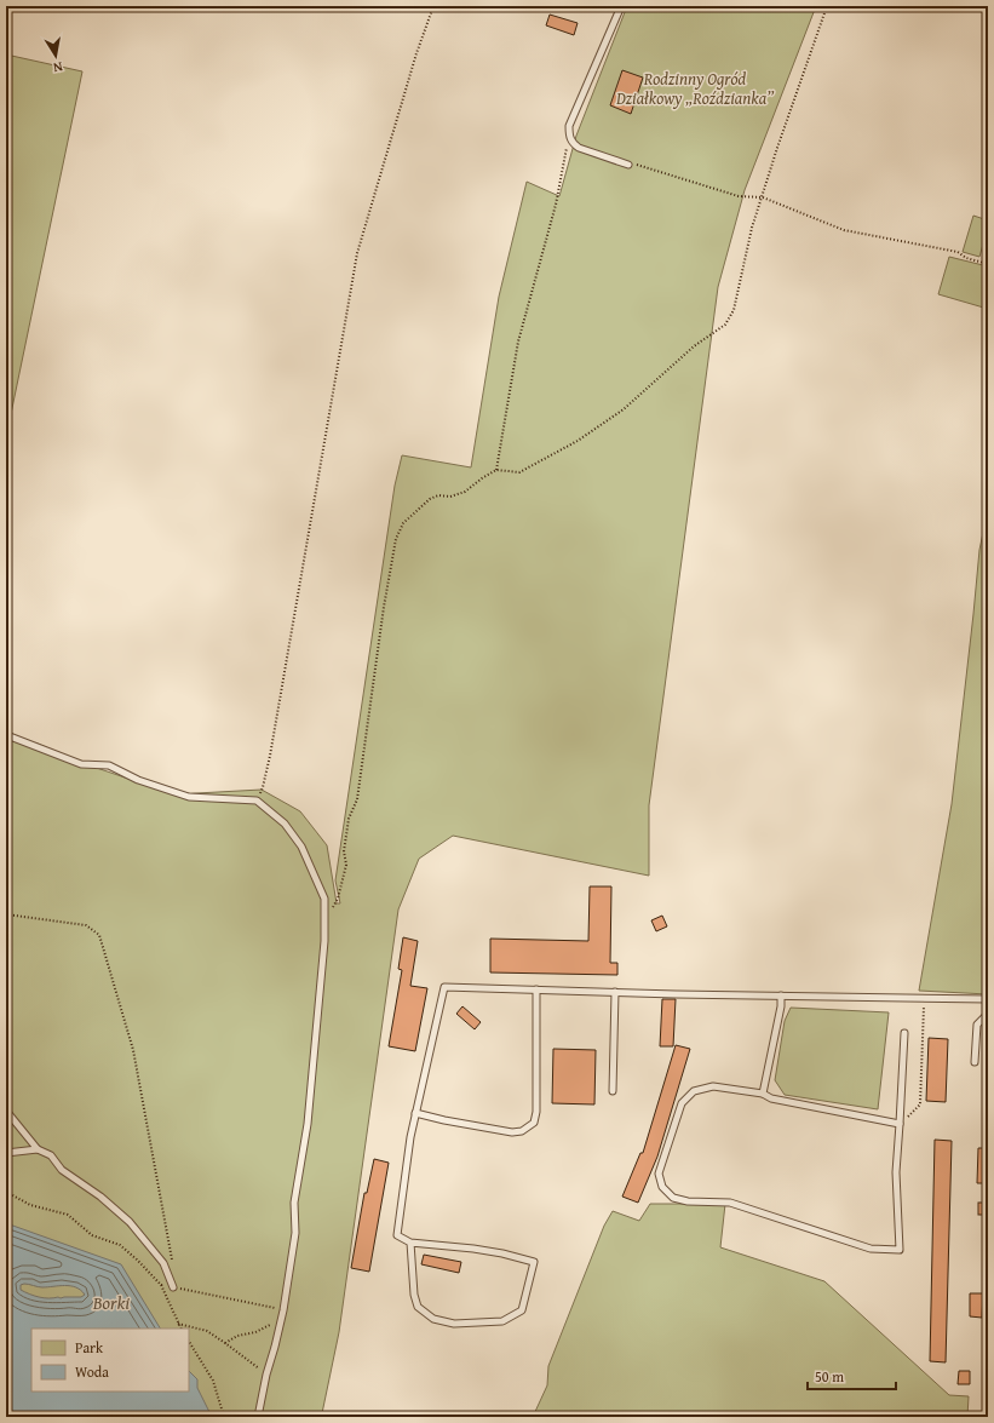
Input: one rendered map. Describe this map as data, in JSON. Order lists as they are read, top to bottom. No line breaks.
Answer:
{"water":["Borki"],"parks":["Rodzinny Ogród Działkowy „Roździanka”"],"legend":["Park","Woda"],"scale_bar":"50 m","north":"bottom"}
